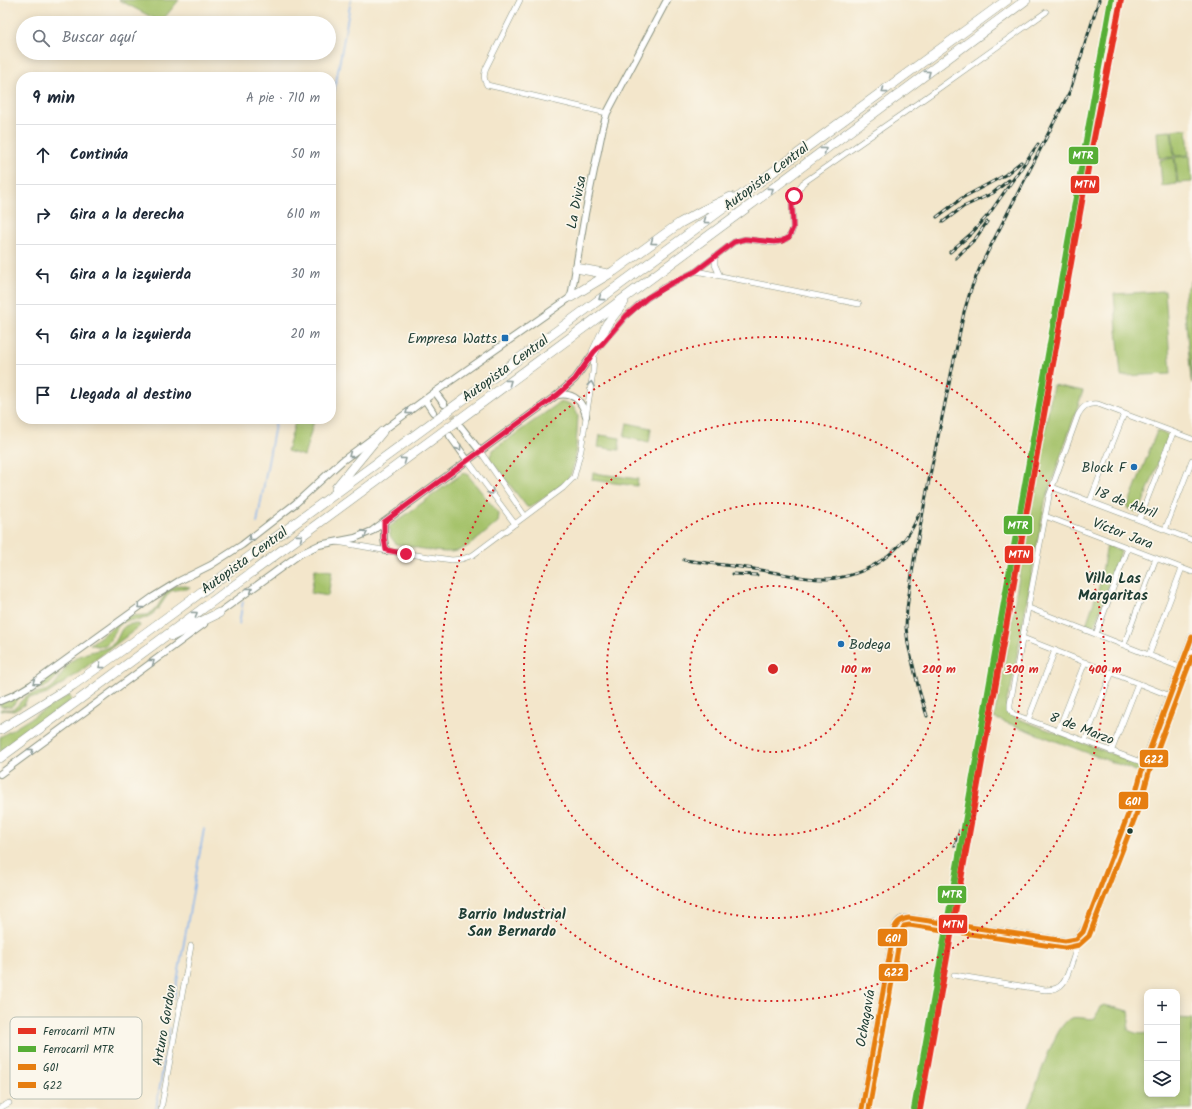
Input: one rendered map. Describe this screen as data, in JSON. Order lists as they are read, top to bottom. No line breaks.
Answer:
{"streets":{"highway":["Autopista Central"],"main road":["Ochagavía"],"street":["La Divisa","18 de Abril","Víctor Jara","8 de Marzo","Arturo Gordon"]},"districts":["Villa Las Margaritas","Barrio Industrial San Bernardo"],"places":{"transit":["Empresa Watts"],"other":["Block F","Bodega"]},"lines":["rail line MTN","rail line MTR","transit line G01","transit line G22"],"legend":["Ferrocarril MTN","Ferrocarril MTR","G01","G22"],"page":{"search":"Buscar aquí","heading":["9 min","A pie · 710 m"],"list":[["Continúa","50 m"],["Gira a la derecha","610 m"],["Gira a la izquierda","30 m"],["Gira a la izquierda","20 m"],"Llegada al destino"],"map_buttons":["+","−"]},"rings":["100 m","200 m","300 m","400 m"]}
